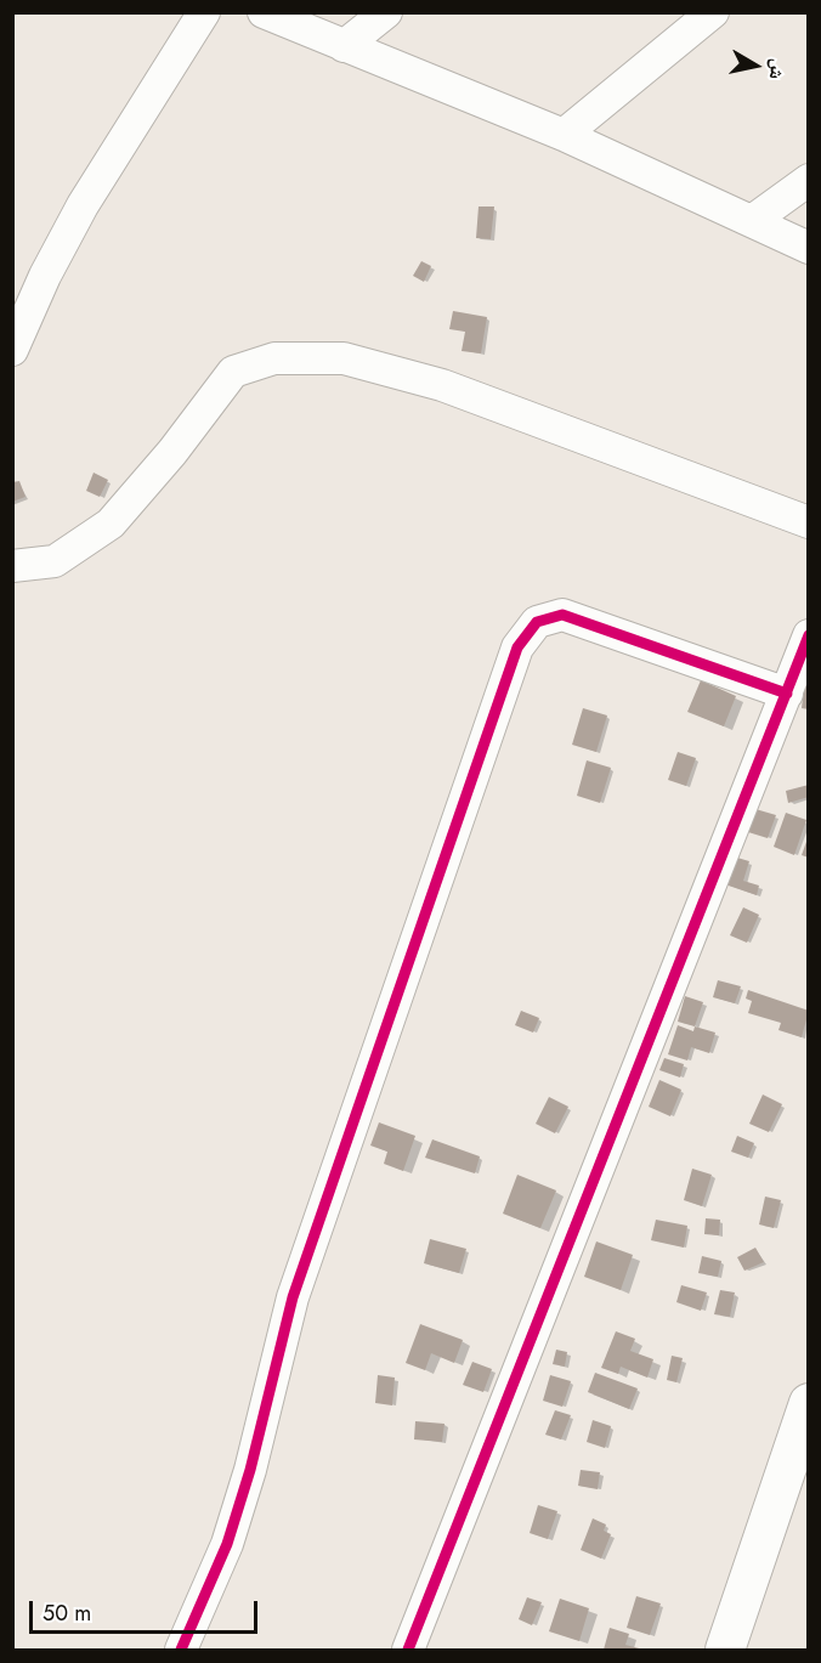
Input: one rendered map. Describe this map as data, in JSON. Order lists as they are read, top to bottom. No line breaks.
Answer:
{"scale_bar":"50 m","north":"right"}
